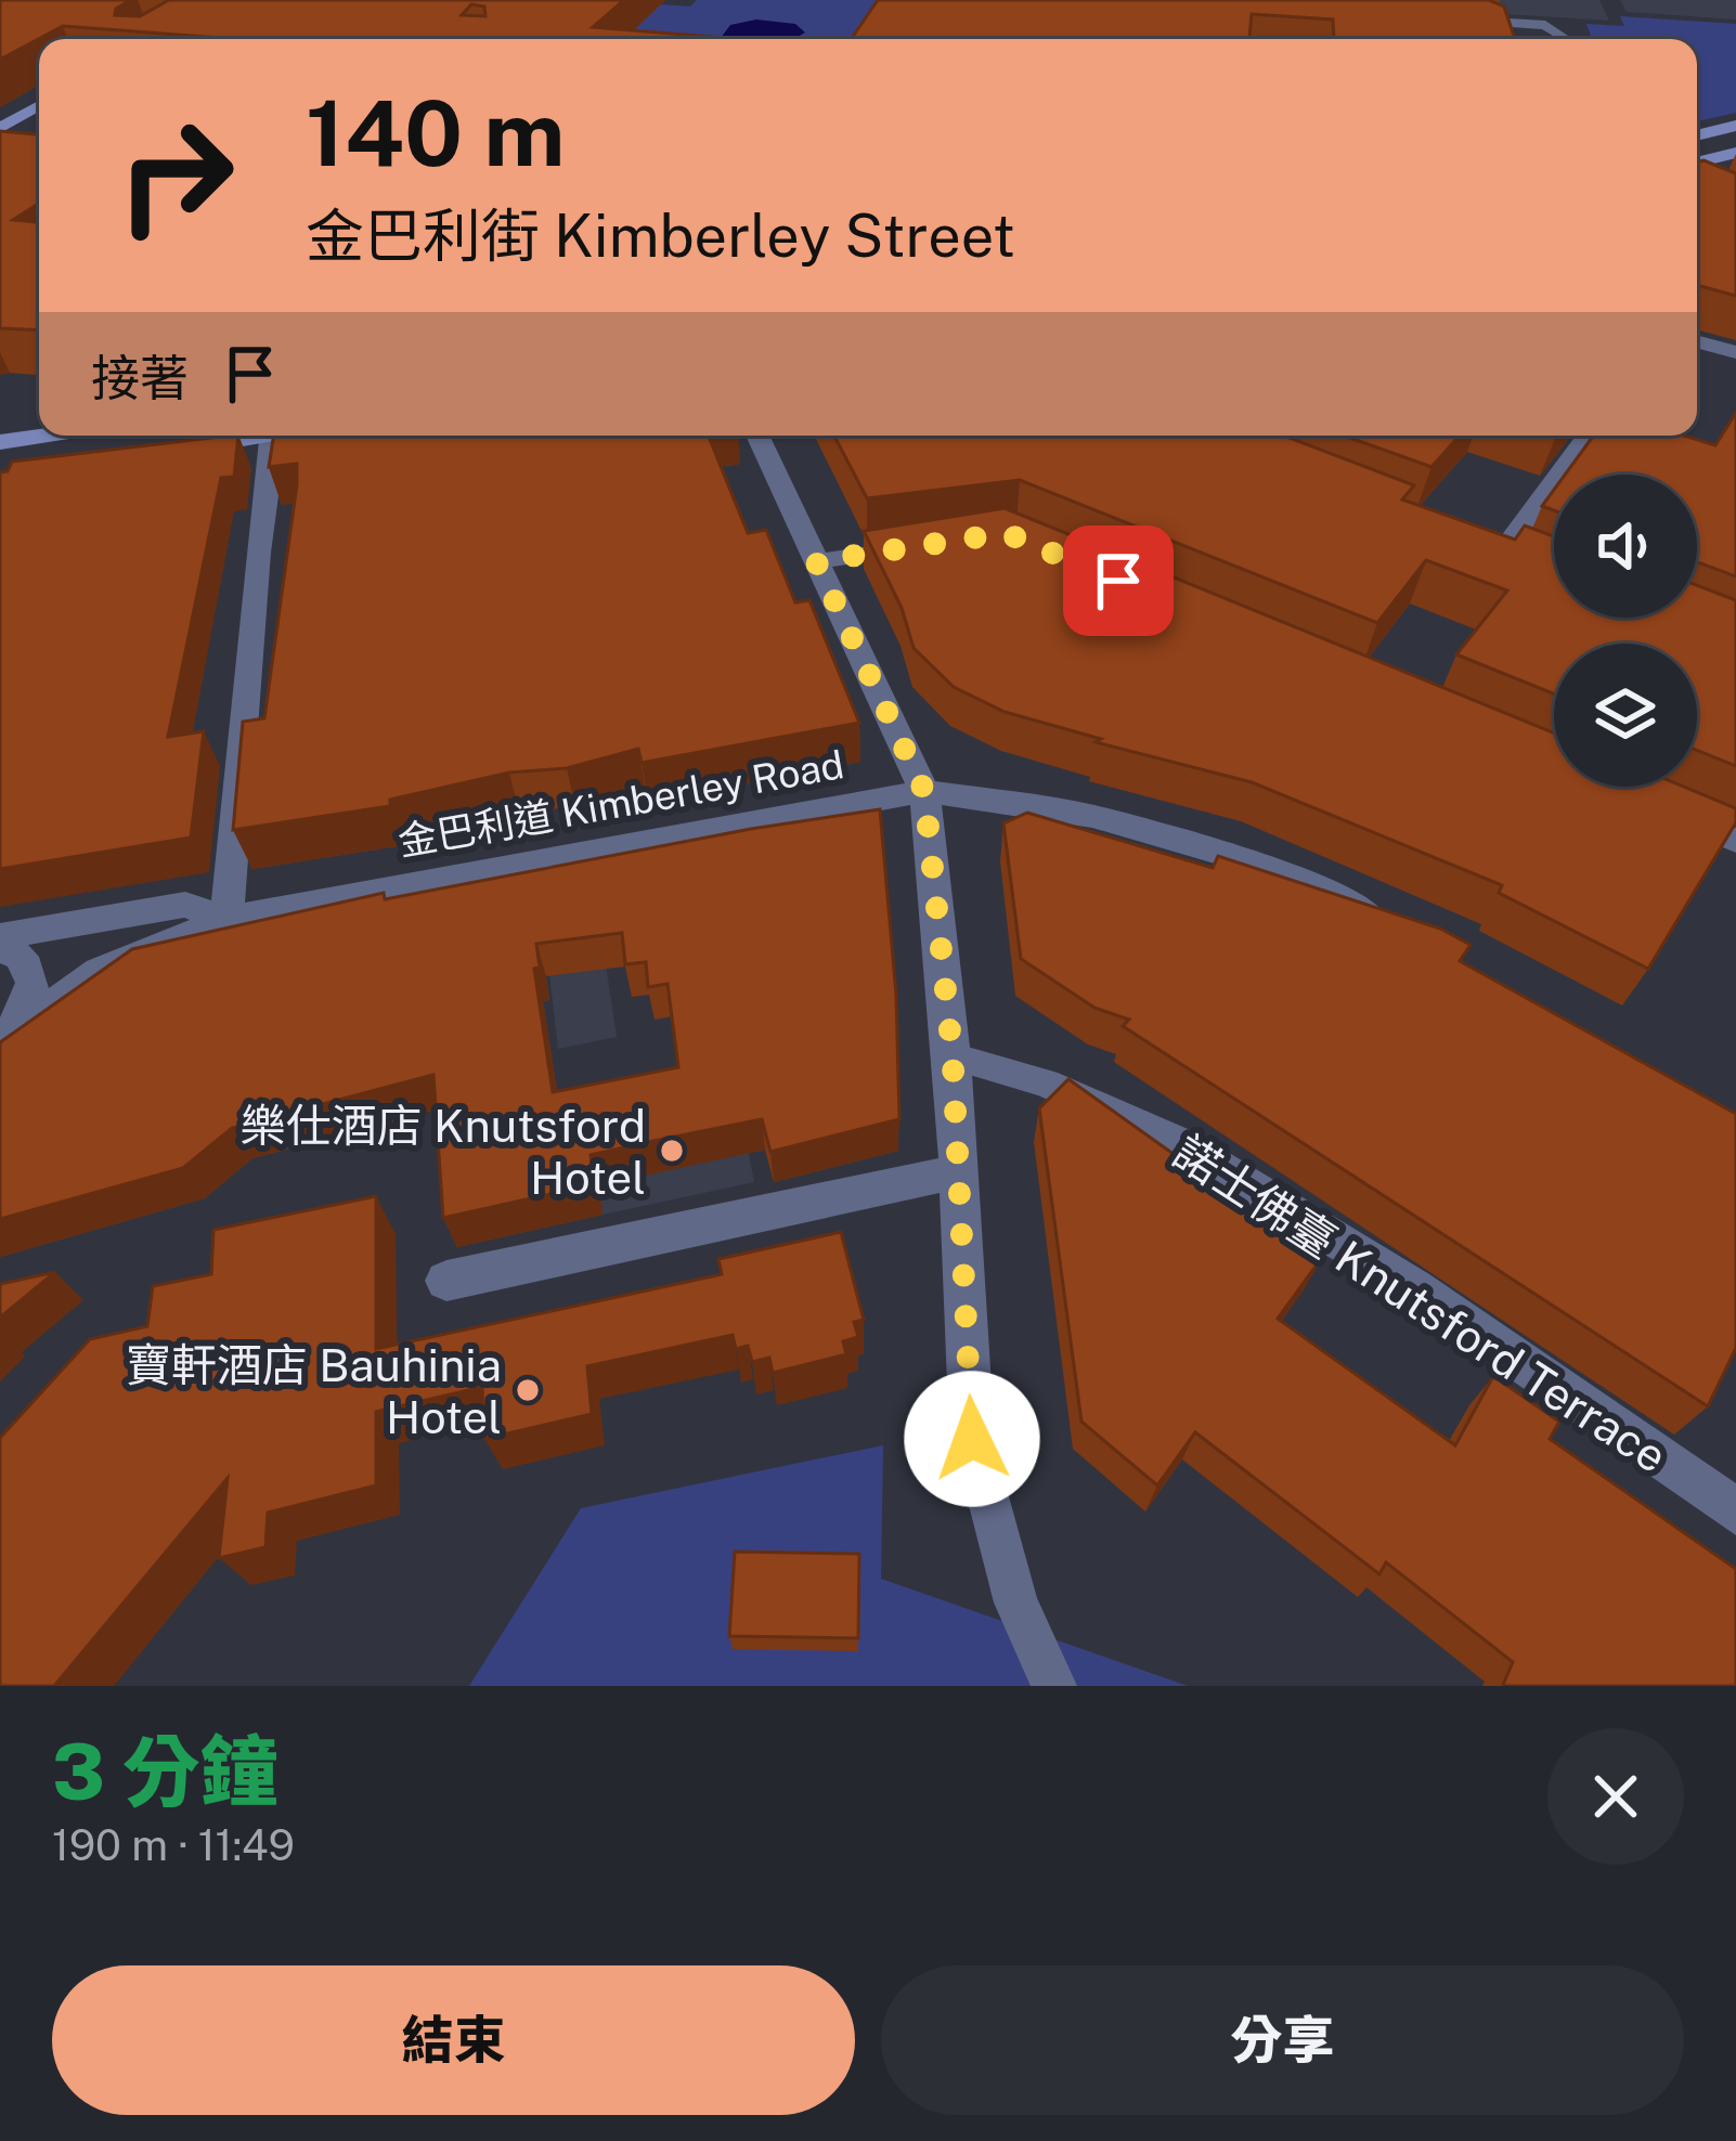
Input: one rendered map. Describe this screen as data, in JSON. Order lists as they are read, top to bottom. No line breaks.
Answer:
{"streets":{"street":["金巴利道 Kimberley Road","諾士佛臺 Knutsford Terrace"]},"places":["樂仕酒店 Knutsford Hotel","寶軒酒店 Bauhinia Hotel"],"page":{"turn":["140 m","金巴利街 Kimberley Street"],"then":"接著","heading":["3 分鐘","190 m · 11:49"],"buttons":["結束","分享"]}}
